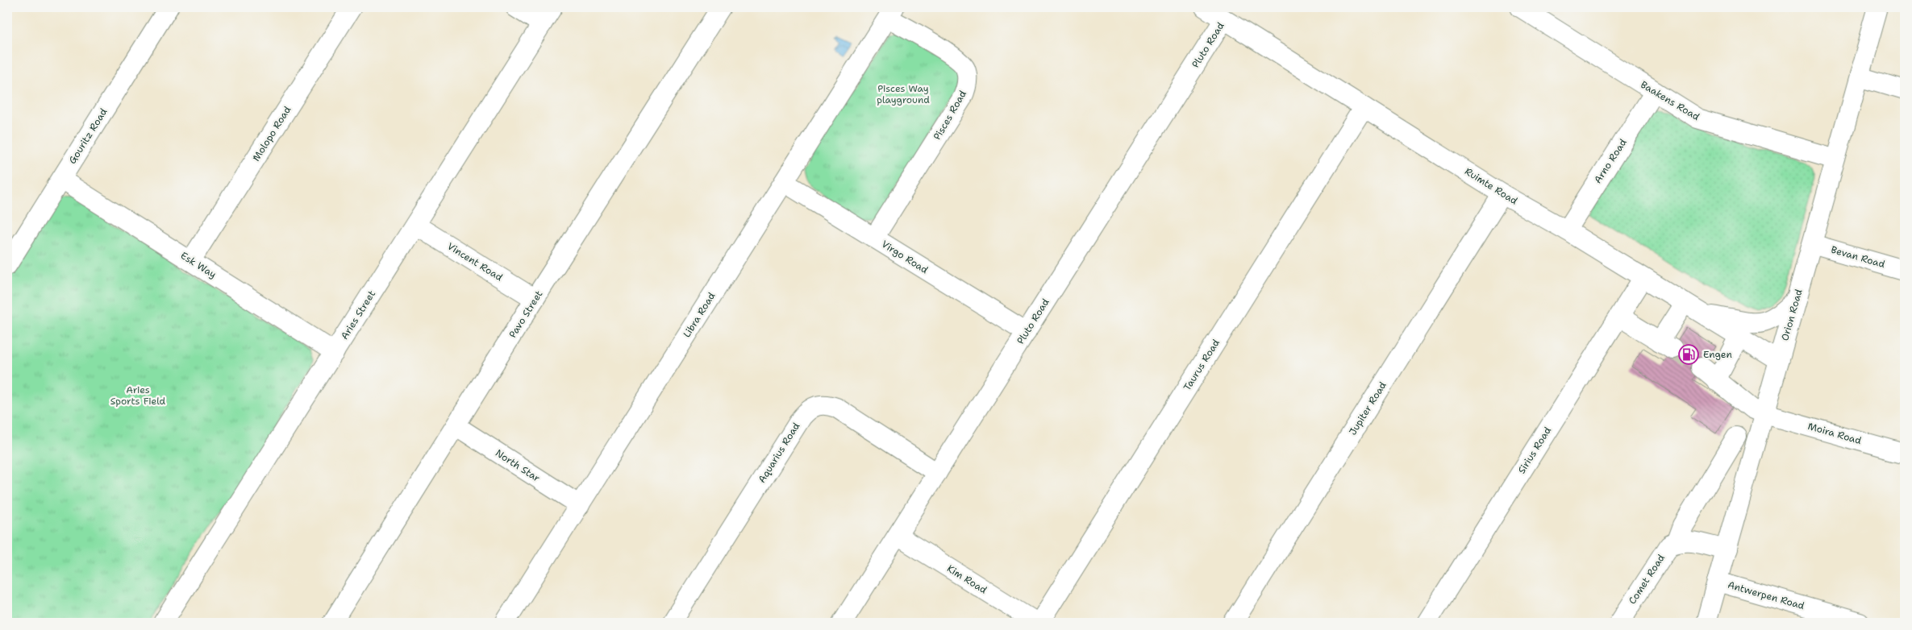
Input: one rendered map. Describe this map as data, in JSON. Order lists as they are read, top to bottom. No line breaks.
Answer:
{"streets":{"street":["Pluto Road","Baakens Road","Pisces Road","Molopo Road","Gouritz Road","Arno Road","Ruimte Road","Virgo Road","Bevan Road","Vincent Road","Esk Way","Pavo Street","Aries Street","Libra Road","Orion Road","Taurus Road","Jupiter Road","Moira Road","Sirius Road","Aquarius Road","North Star","Kim Road","Comet Road","Antwerpen Road"]},"crossings":[["Pluto Road","Ruimte Road"],["Pluto Road","Virgo Road"],["Pluto Road","Aquarius Road"],["Pluto Road","Kim Road"],["Baakens Road","Arno Road"],["Baakens Road","Orion Road"],["Pisces Road","Virgo Road"],["Pisces Road","Libra Road"],["Molopo Road","Esk Way"],["Gouritz Road","Esk Way"],["Arno Road","Ruimte Road"],["Ruimte Road","Orion Road"],["Ruimte Road","Taurus Road"],["Ruimte Road","Jupiter Road"],["Ruimte Road","Sirius Road"],["Virgo Road","Libra Road"],["Bevan Road","Orion Road"],["Vincent Road","Pavo Street"],["Vincent Road","Aries Street"],["Esk Way","Aries Street"],["Pavo Street","North Star"],["Libra Road","North Star"],["Orion Road","Moira Road"],["Orion Road","Antwerpen Road"],["Taurus Road","Kim Road"]],"parks":["Pisces Way playground","Aries Sports Field"],"places":{"fuel station":["Engen"]}}
